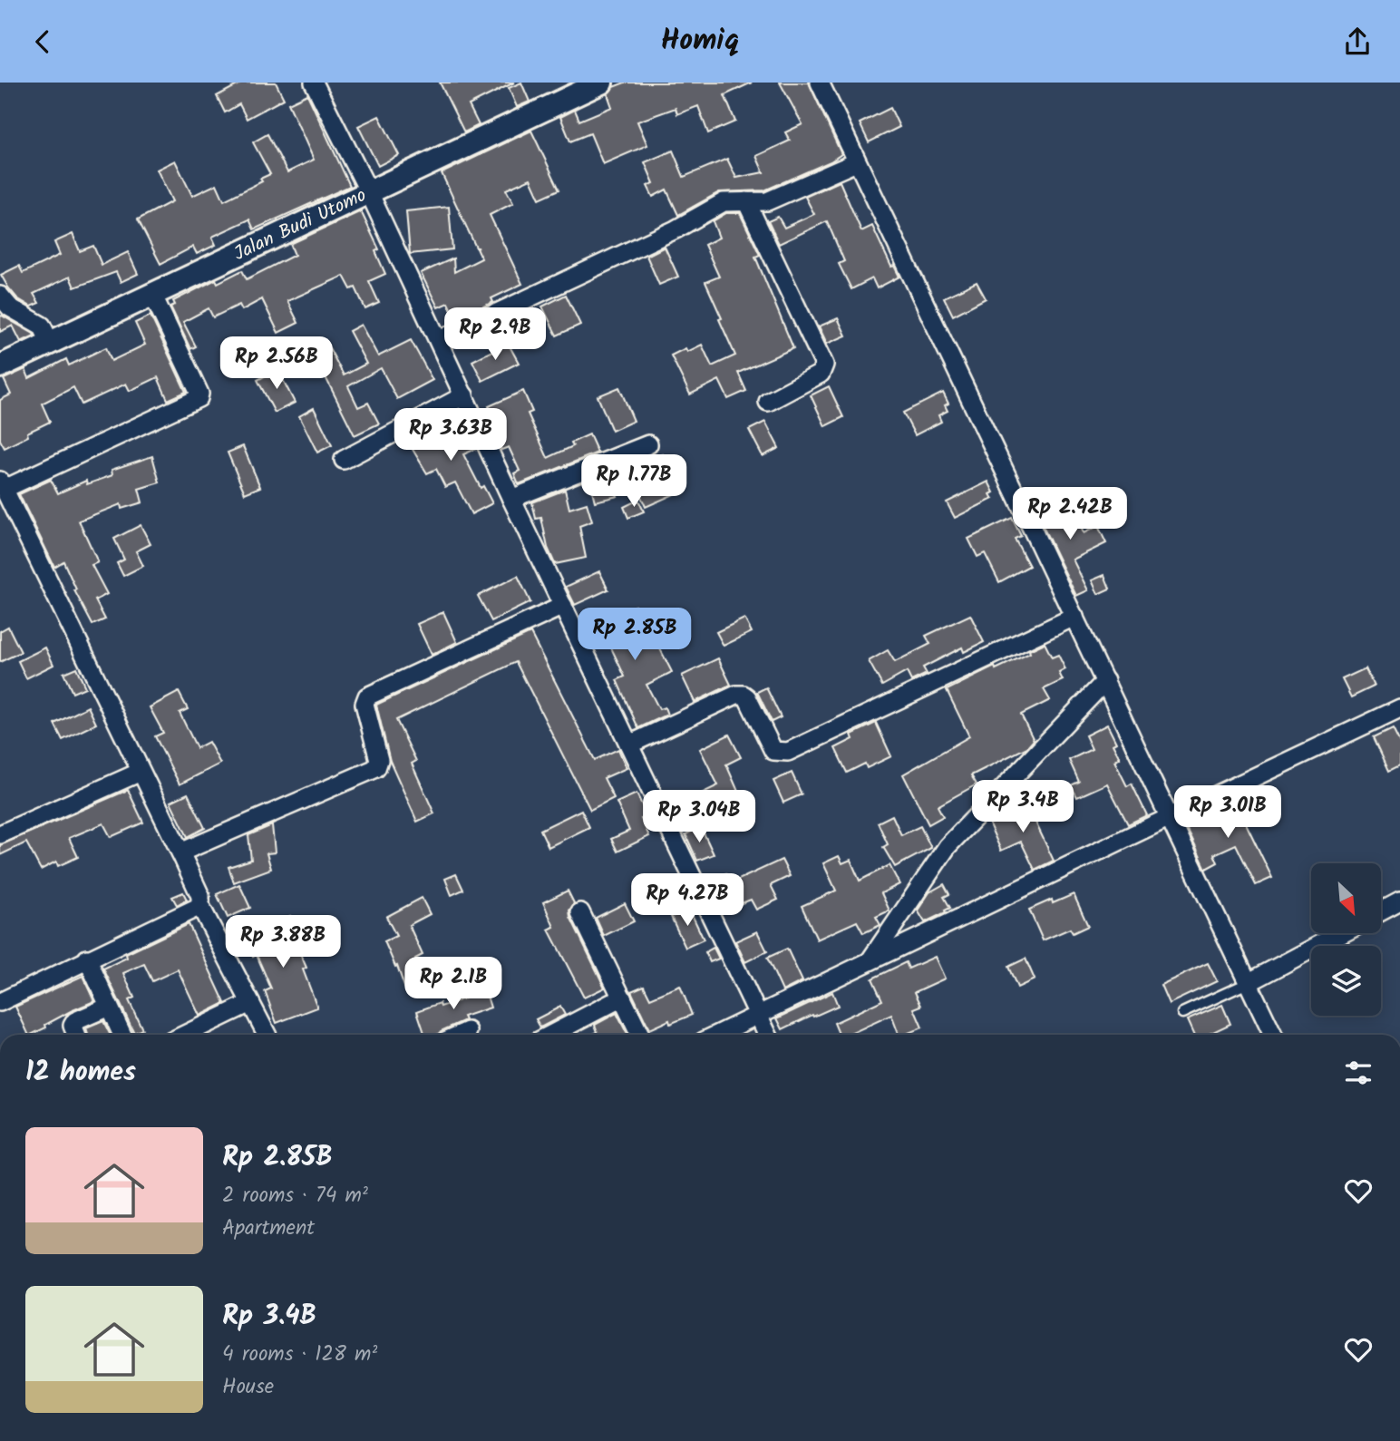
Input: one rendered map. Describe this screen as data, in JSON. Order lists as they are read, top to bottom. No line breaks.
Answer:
{"streets":{"street":["Jalan Budi Utomo"]},"north":"bottom right","page":{"header":"Homiq","price":["Rp 2.9B","Rp 2.56B","Rp 3.63B","Rp 1.77B","Rp 2.42B","Rp 2.85B","Rp 3.4B","Rp 3.01B","Rp 3.04B","Rp 4.27B","Rp 3.88B","Rp 2.1B"],"heading":"12 homes","list":[{"name":"Rp 2.85B","note":"2 rooms · 74 m² · Apartment"},{"name":"Rp 3.4B","note":"4 rooms · 128 m² · House"}]}}
